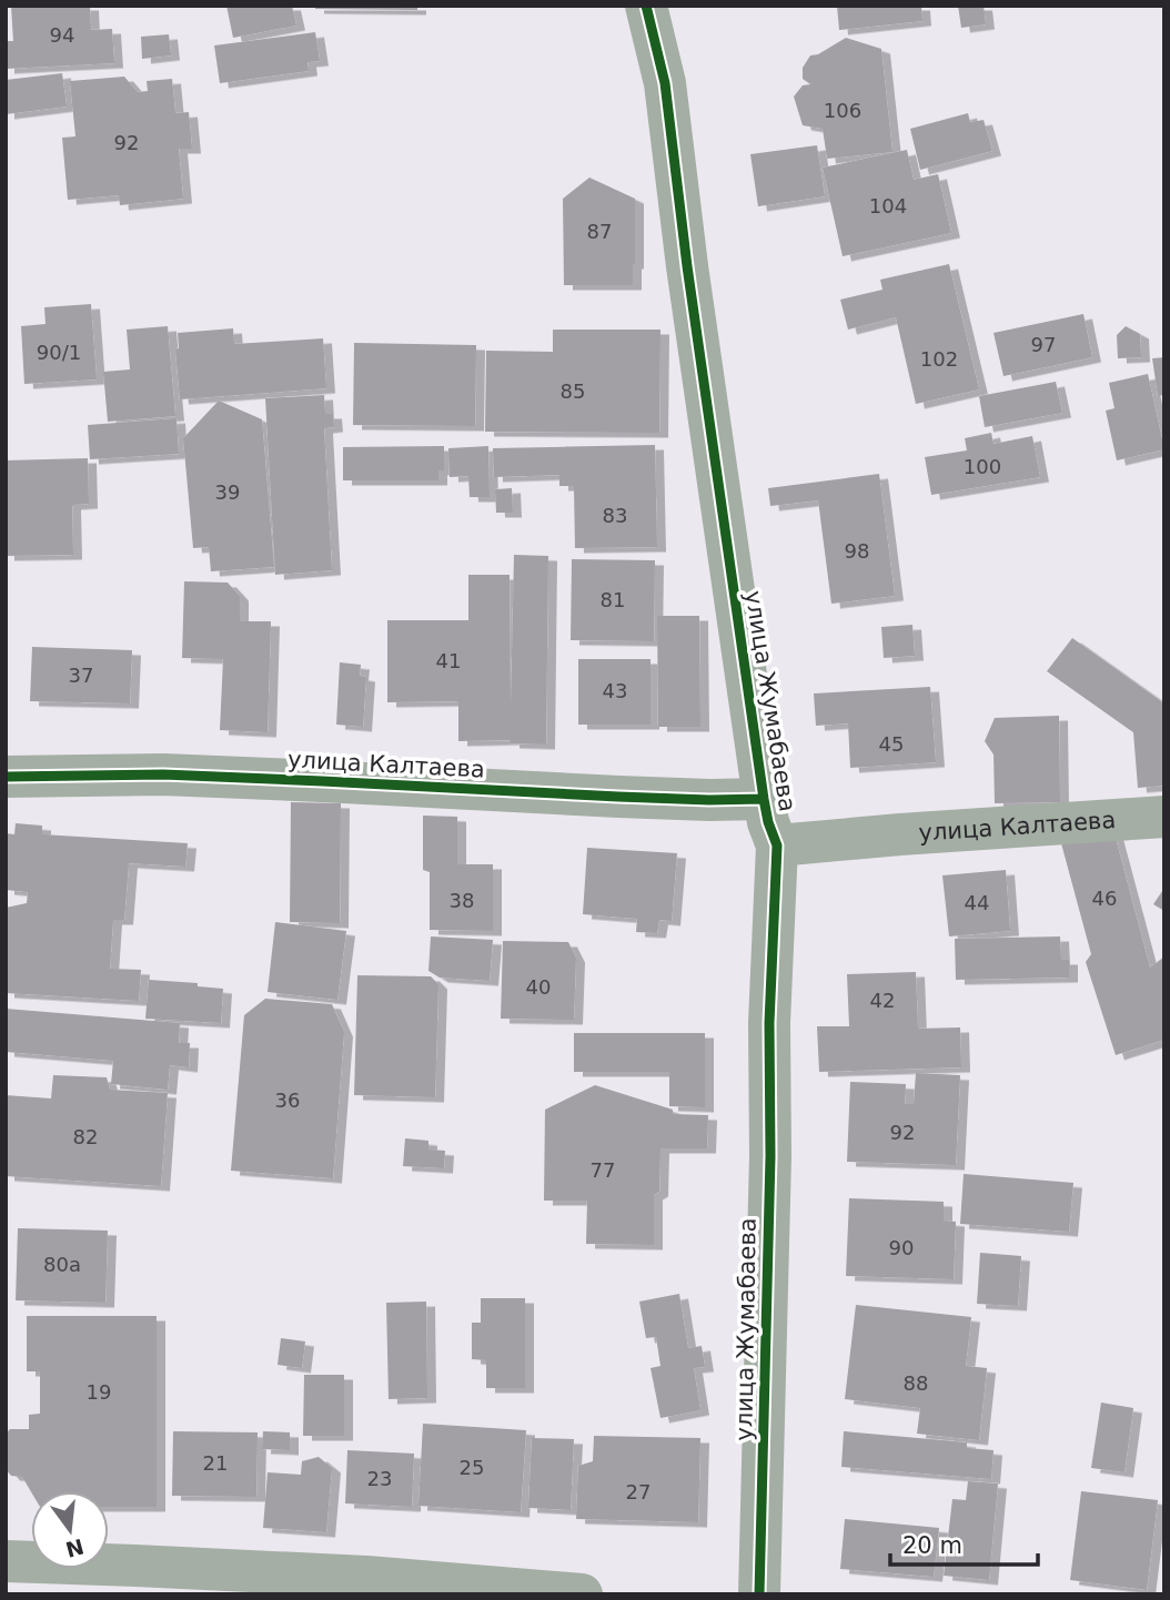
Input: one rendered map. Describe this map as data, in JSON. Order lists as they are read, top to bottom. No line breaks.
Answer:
{"streets":{"street":["улица Жумабаева","улица Калтаева"]},"crossings":[["улица Жумабаева","улица Калтаева"]],"house_numbers":["94","106","92","104","87","97","90/1","102","85","100","39","83","98","81","41","37","43","45","46","38","44","40","42","36","92","82","77","90","80а","88","19","21","25","23","27"],"scale_bar":"20 m","north":"bottom"}
